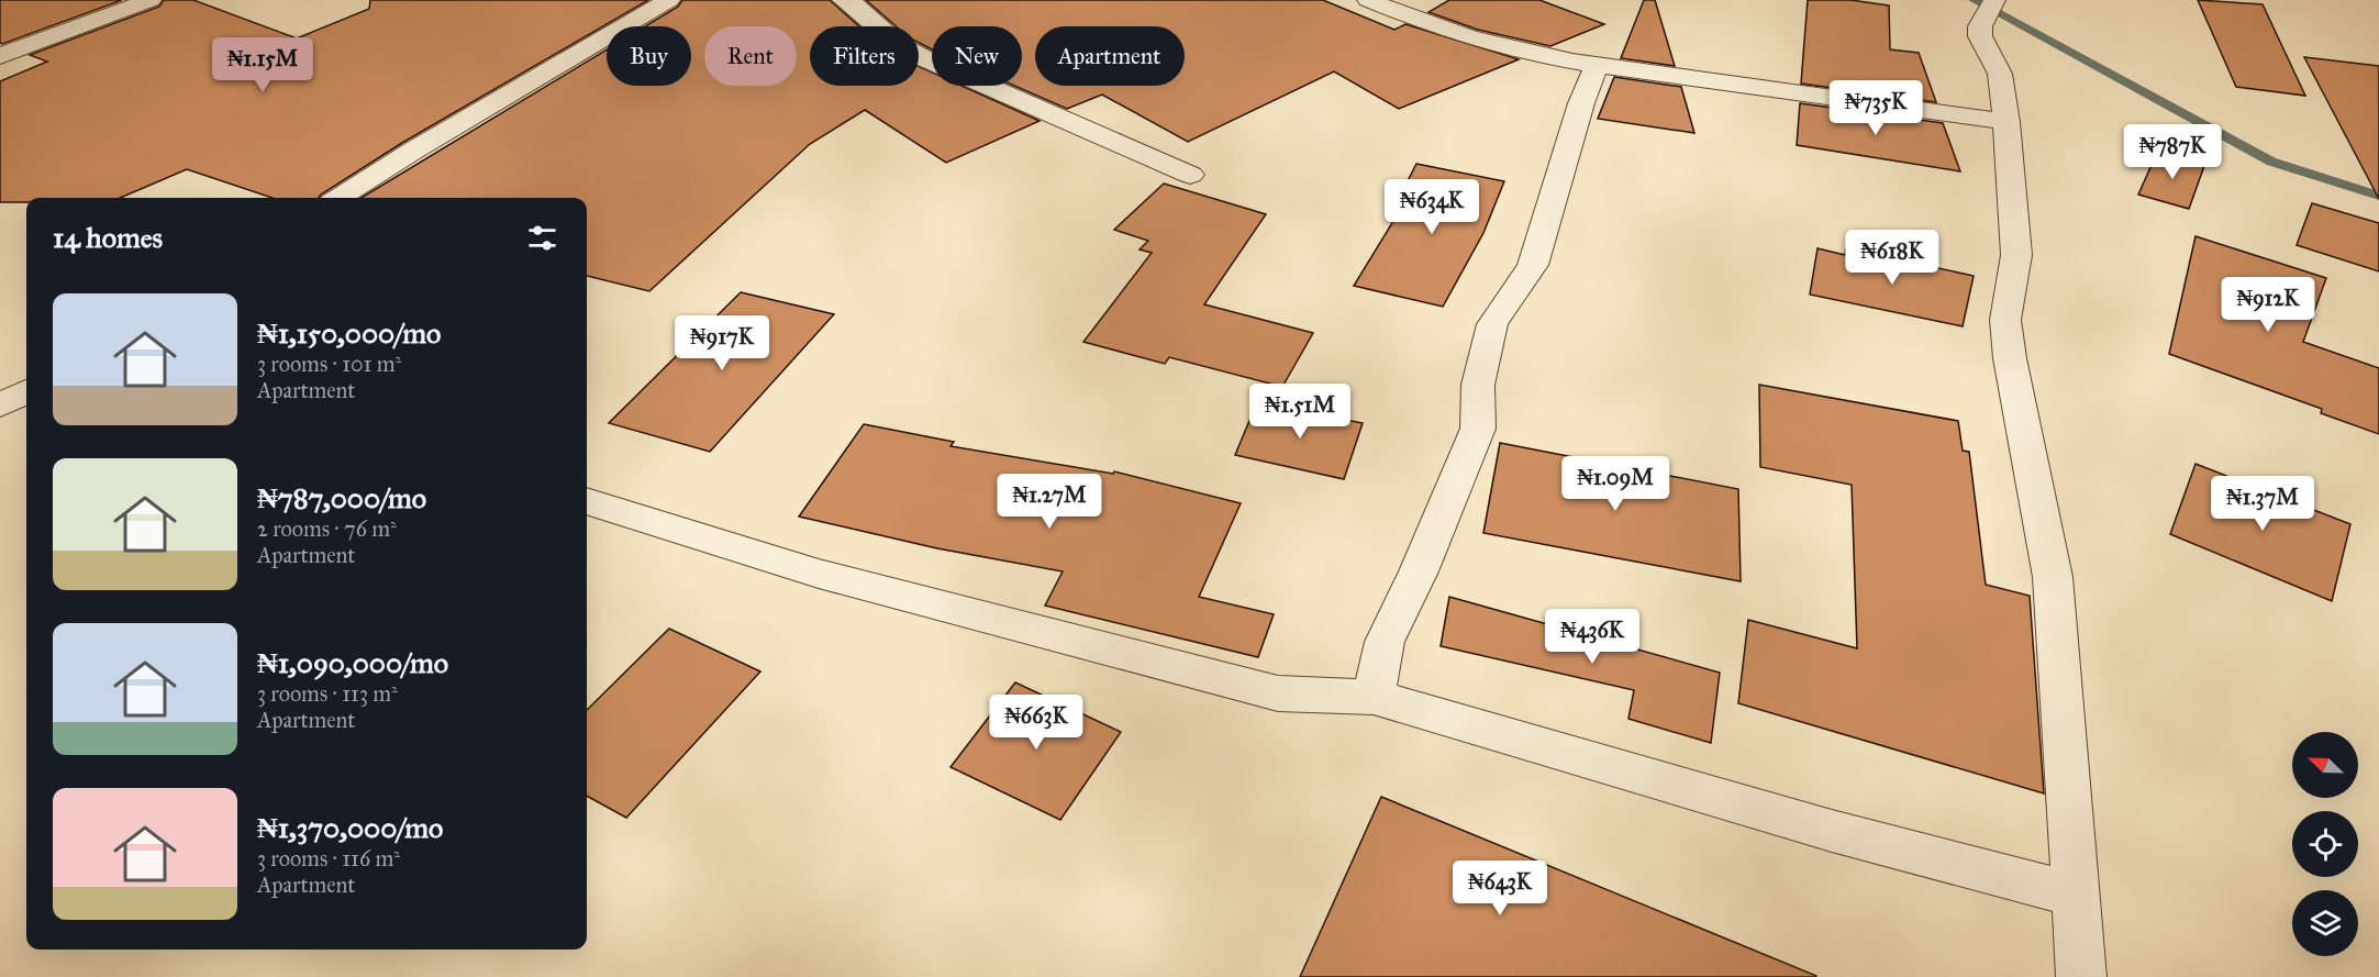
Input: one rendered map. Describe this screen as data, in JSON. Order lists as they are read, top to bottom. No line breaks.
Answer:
{"north":"top left","page":{"chip":["Buy","Rent","Filters","New","Apartment"],"price":["₦1.15M","₦735K","₦787K","₦634K","₦618K","₦912K","₦917K","₦1.51M","₦1.09M","₦1.27M","₦1.37M","₦436K","₦663K","₦643K"],"heading":"14 homes","list":[{"name":"₦1,150,000/mo","note":"3 rooms · 101 m² · Apartment"},{"name":"₦787,000/mo","note":"2 rooms · 76 m² · Apartment"},{"name":"₦1,090,000/mo","note":"3 rooms · 113 m² · Apartment"},{"name":"₦1,370,000/mo","note":"3 rooms · 116 m² · Apartment"}]}}
